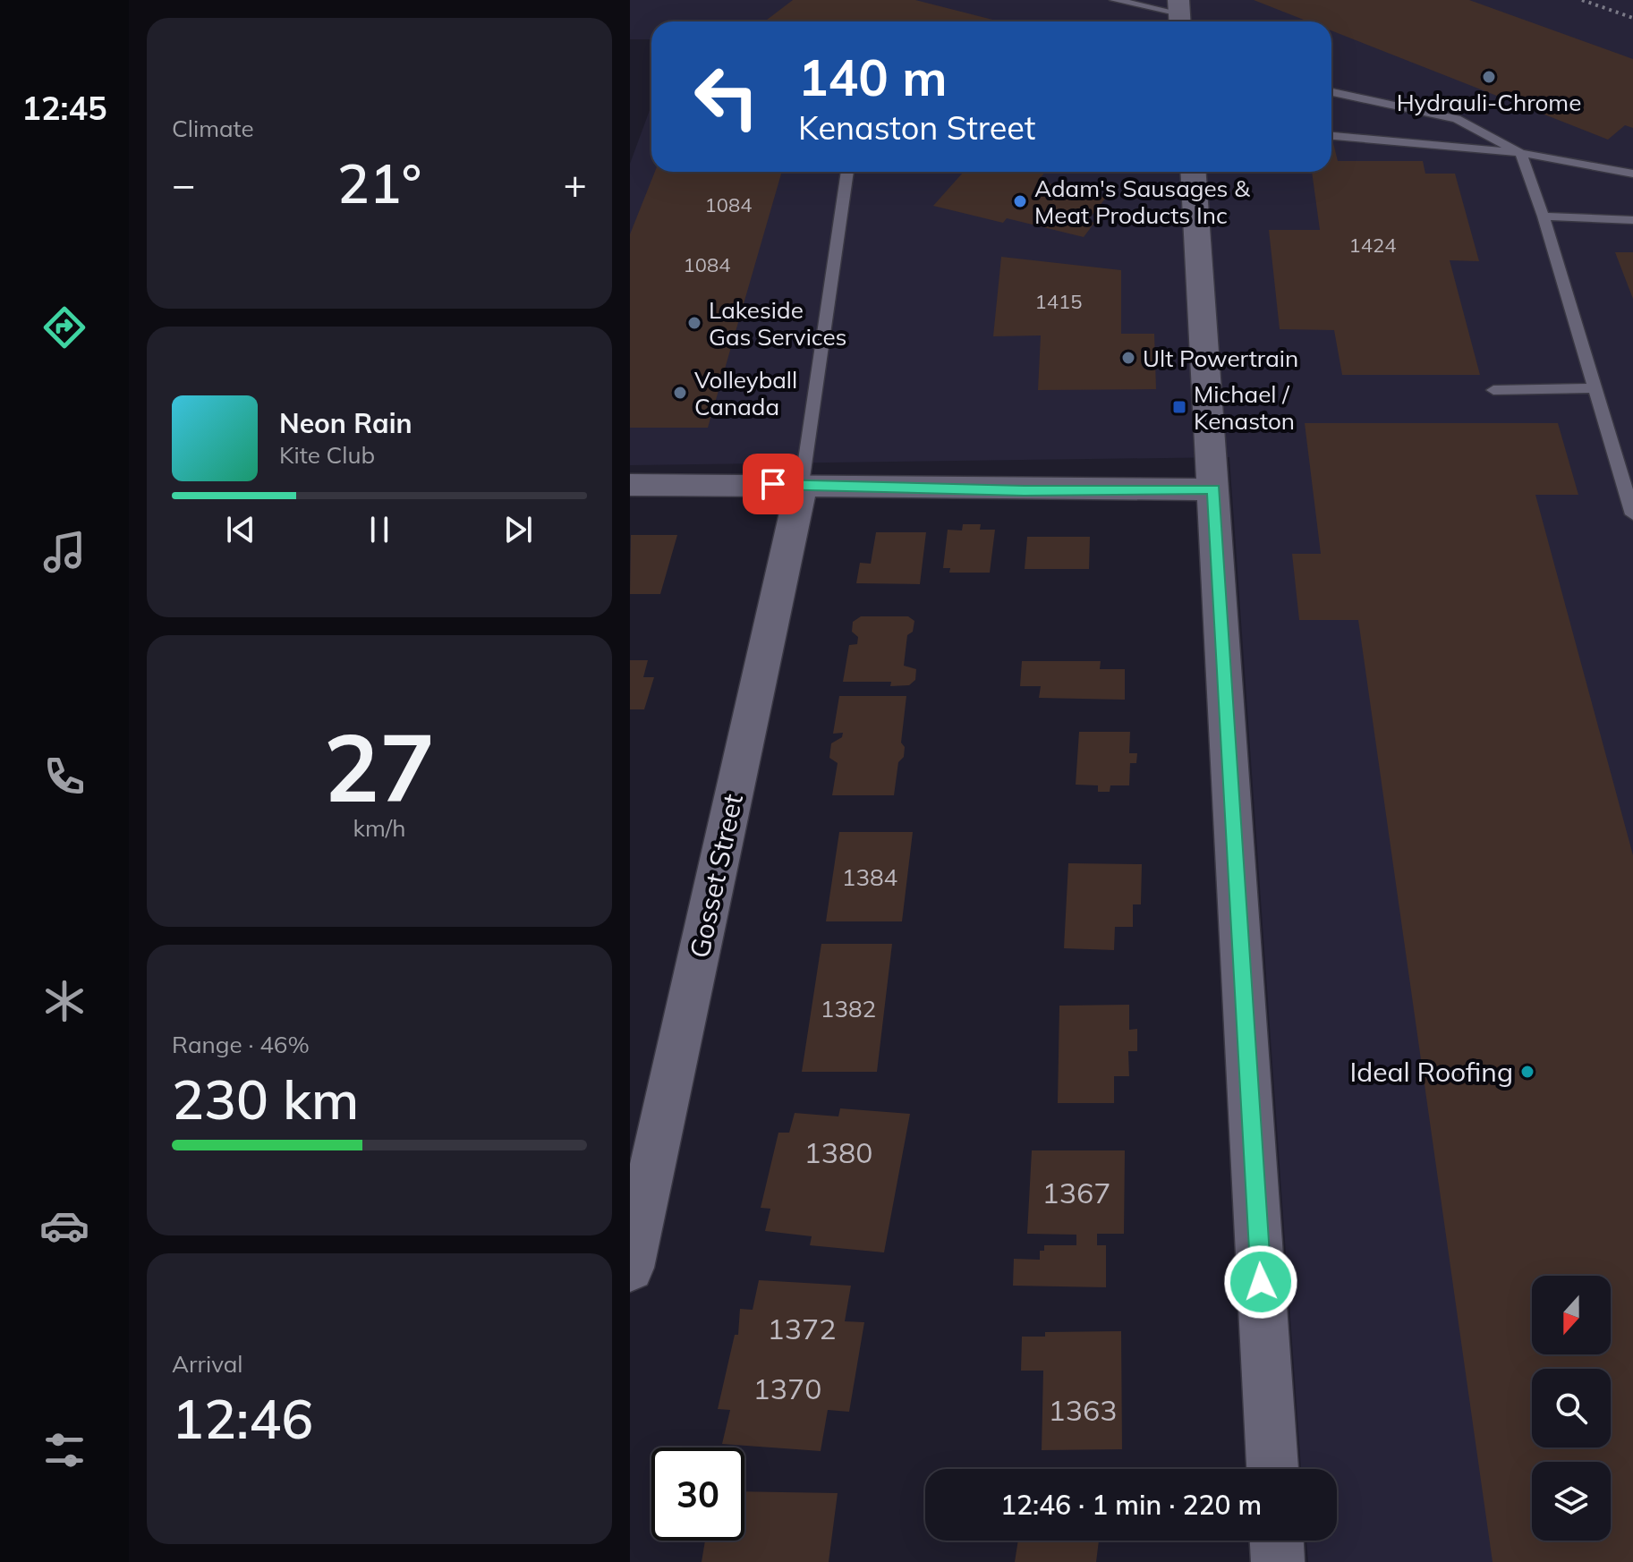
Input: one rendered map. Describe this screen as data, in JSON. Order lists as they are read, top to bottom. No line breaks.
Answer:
{"streets":{"street":["Gosset Street"]},"places":{"other":["Hydrauli-Chrome","Adam's Sausages & Meat Products Inc","Lakeside Gas Services","Ult Powertrain","Volleyball Canada","Ideal Roofing"],"transit":["Michael / Kenaston"]},"house_numbers":["1084","1424","1084","1415","1384","1382","1380","1367","1372","1370","1363"],"north":"bottom","page":{"tabs":"12:45","tile":["Climate",["27","km/h"],["Range · 46%","230 km"],["Arrival","12:46"]],"turn":["140 m","Kenaston Street"],"heat":["−","21°","+"],"song":["Neon Rain","Kite Club"],"limit":"30","trip":"12:46 · 1 min · 220 m"}}
